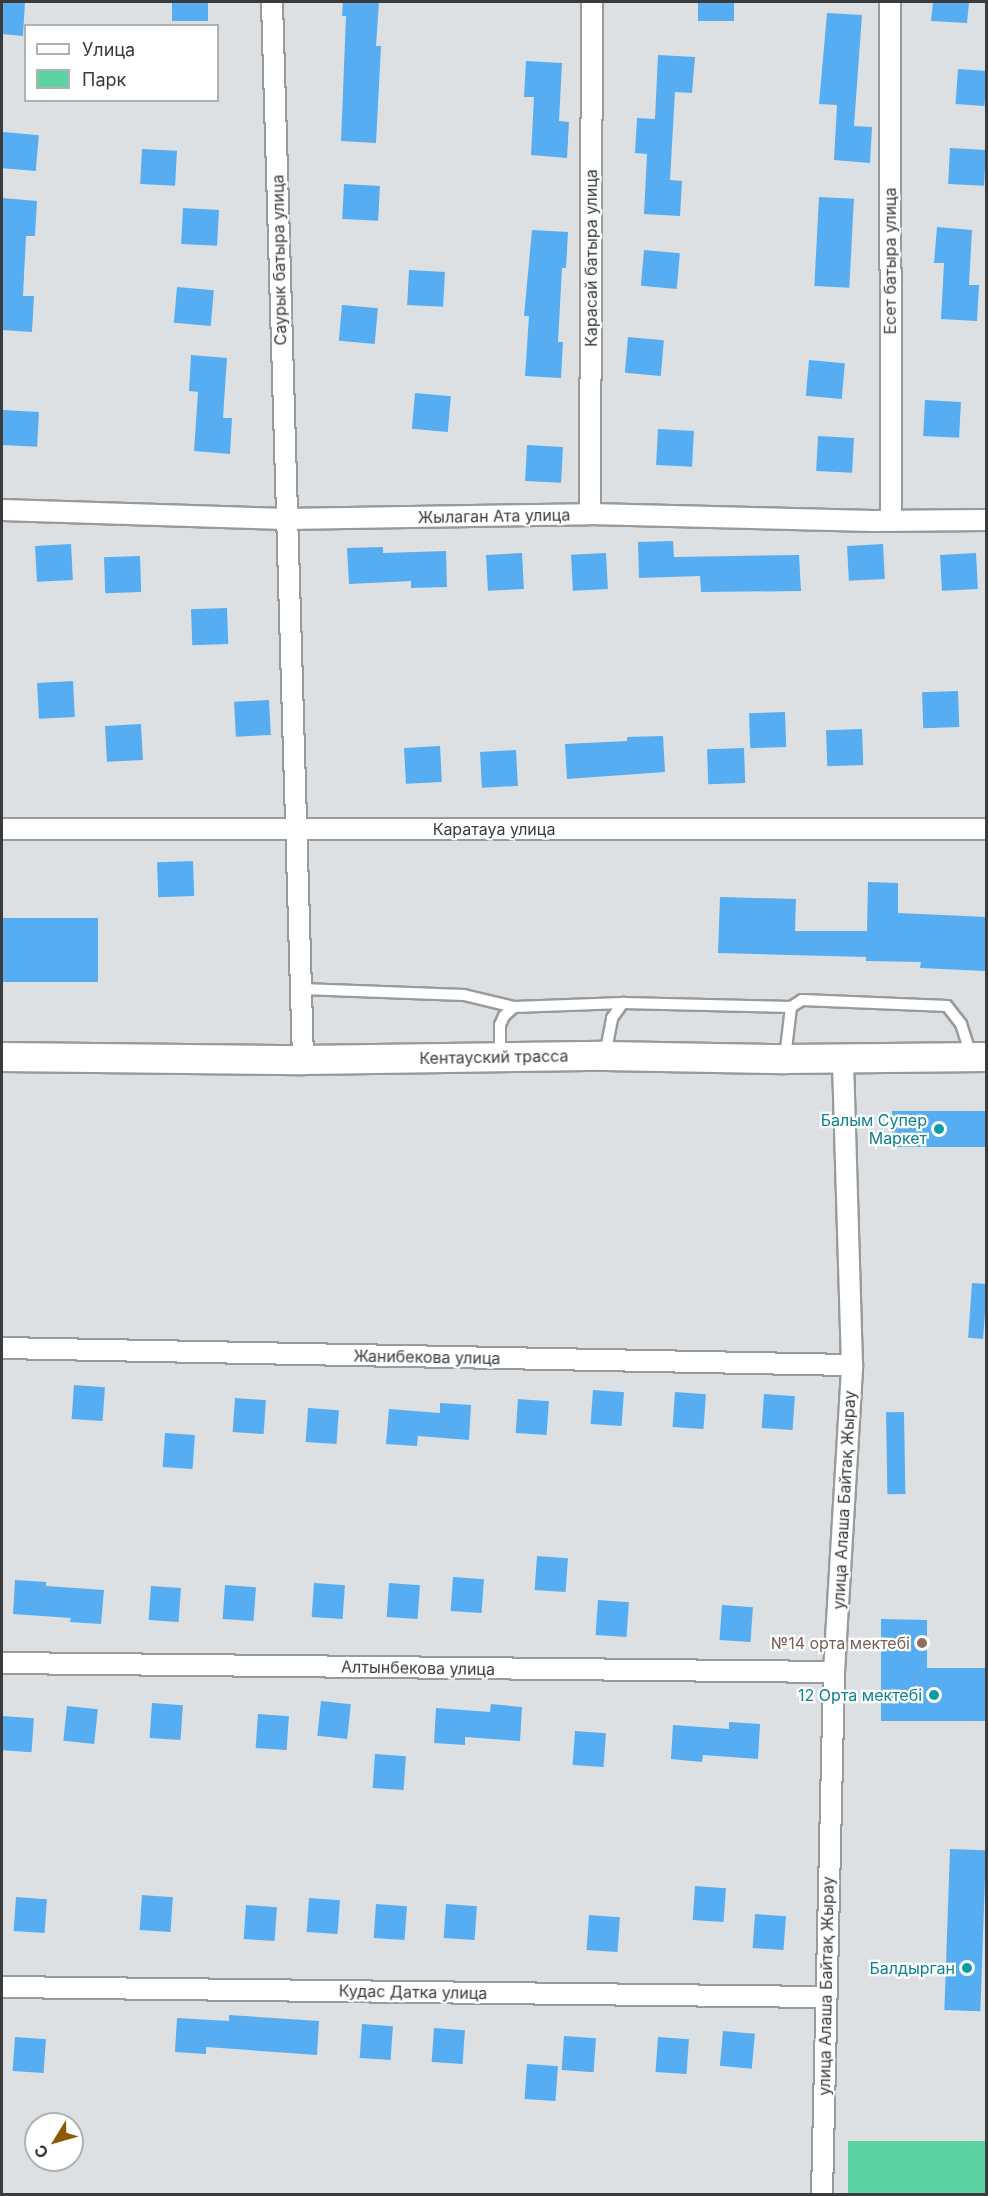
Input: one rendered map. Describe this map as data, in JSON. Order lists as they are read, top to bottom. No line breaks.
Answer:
{"streets":{"main road":["Кентауский трасса"],"street":["Карасай батыра улица","Саурык батыра улица","Есет батыра улица","Жылаган Ата улица","Каратауа улица","Жанибекова улица","улица Алаша Байтақ Жырау","Алтынбекова улица","Кудас Датка улица"]},"crossings":[["Карасай батыра улица","Жылаган Ата улица"],["Саурык батыра улица","Жылаган Ата улица"],["Саурык батыра улица","Каратауа улица"],["Саурык батыра улица","Кентауский трасса"],["Есет батыра улица","Жылаган Ата улица"],["Кентауский трасса","улица Алаша Байтақ Жырау"],["Жанибекова улица","улица Алаша Байтақ Жырау"],["улица Алаша Байтақ Жырау","Алтынбекова улица"],["улица Алаша Байтақ Жырау","Кудас Датка улица"]],"places":["Балым Супер Маркет","№14 орта мектебі","12 Орта мектебі","Балдырган"],"legend":["Улица","Парк"],"north":"bottom left"}
